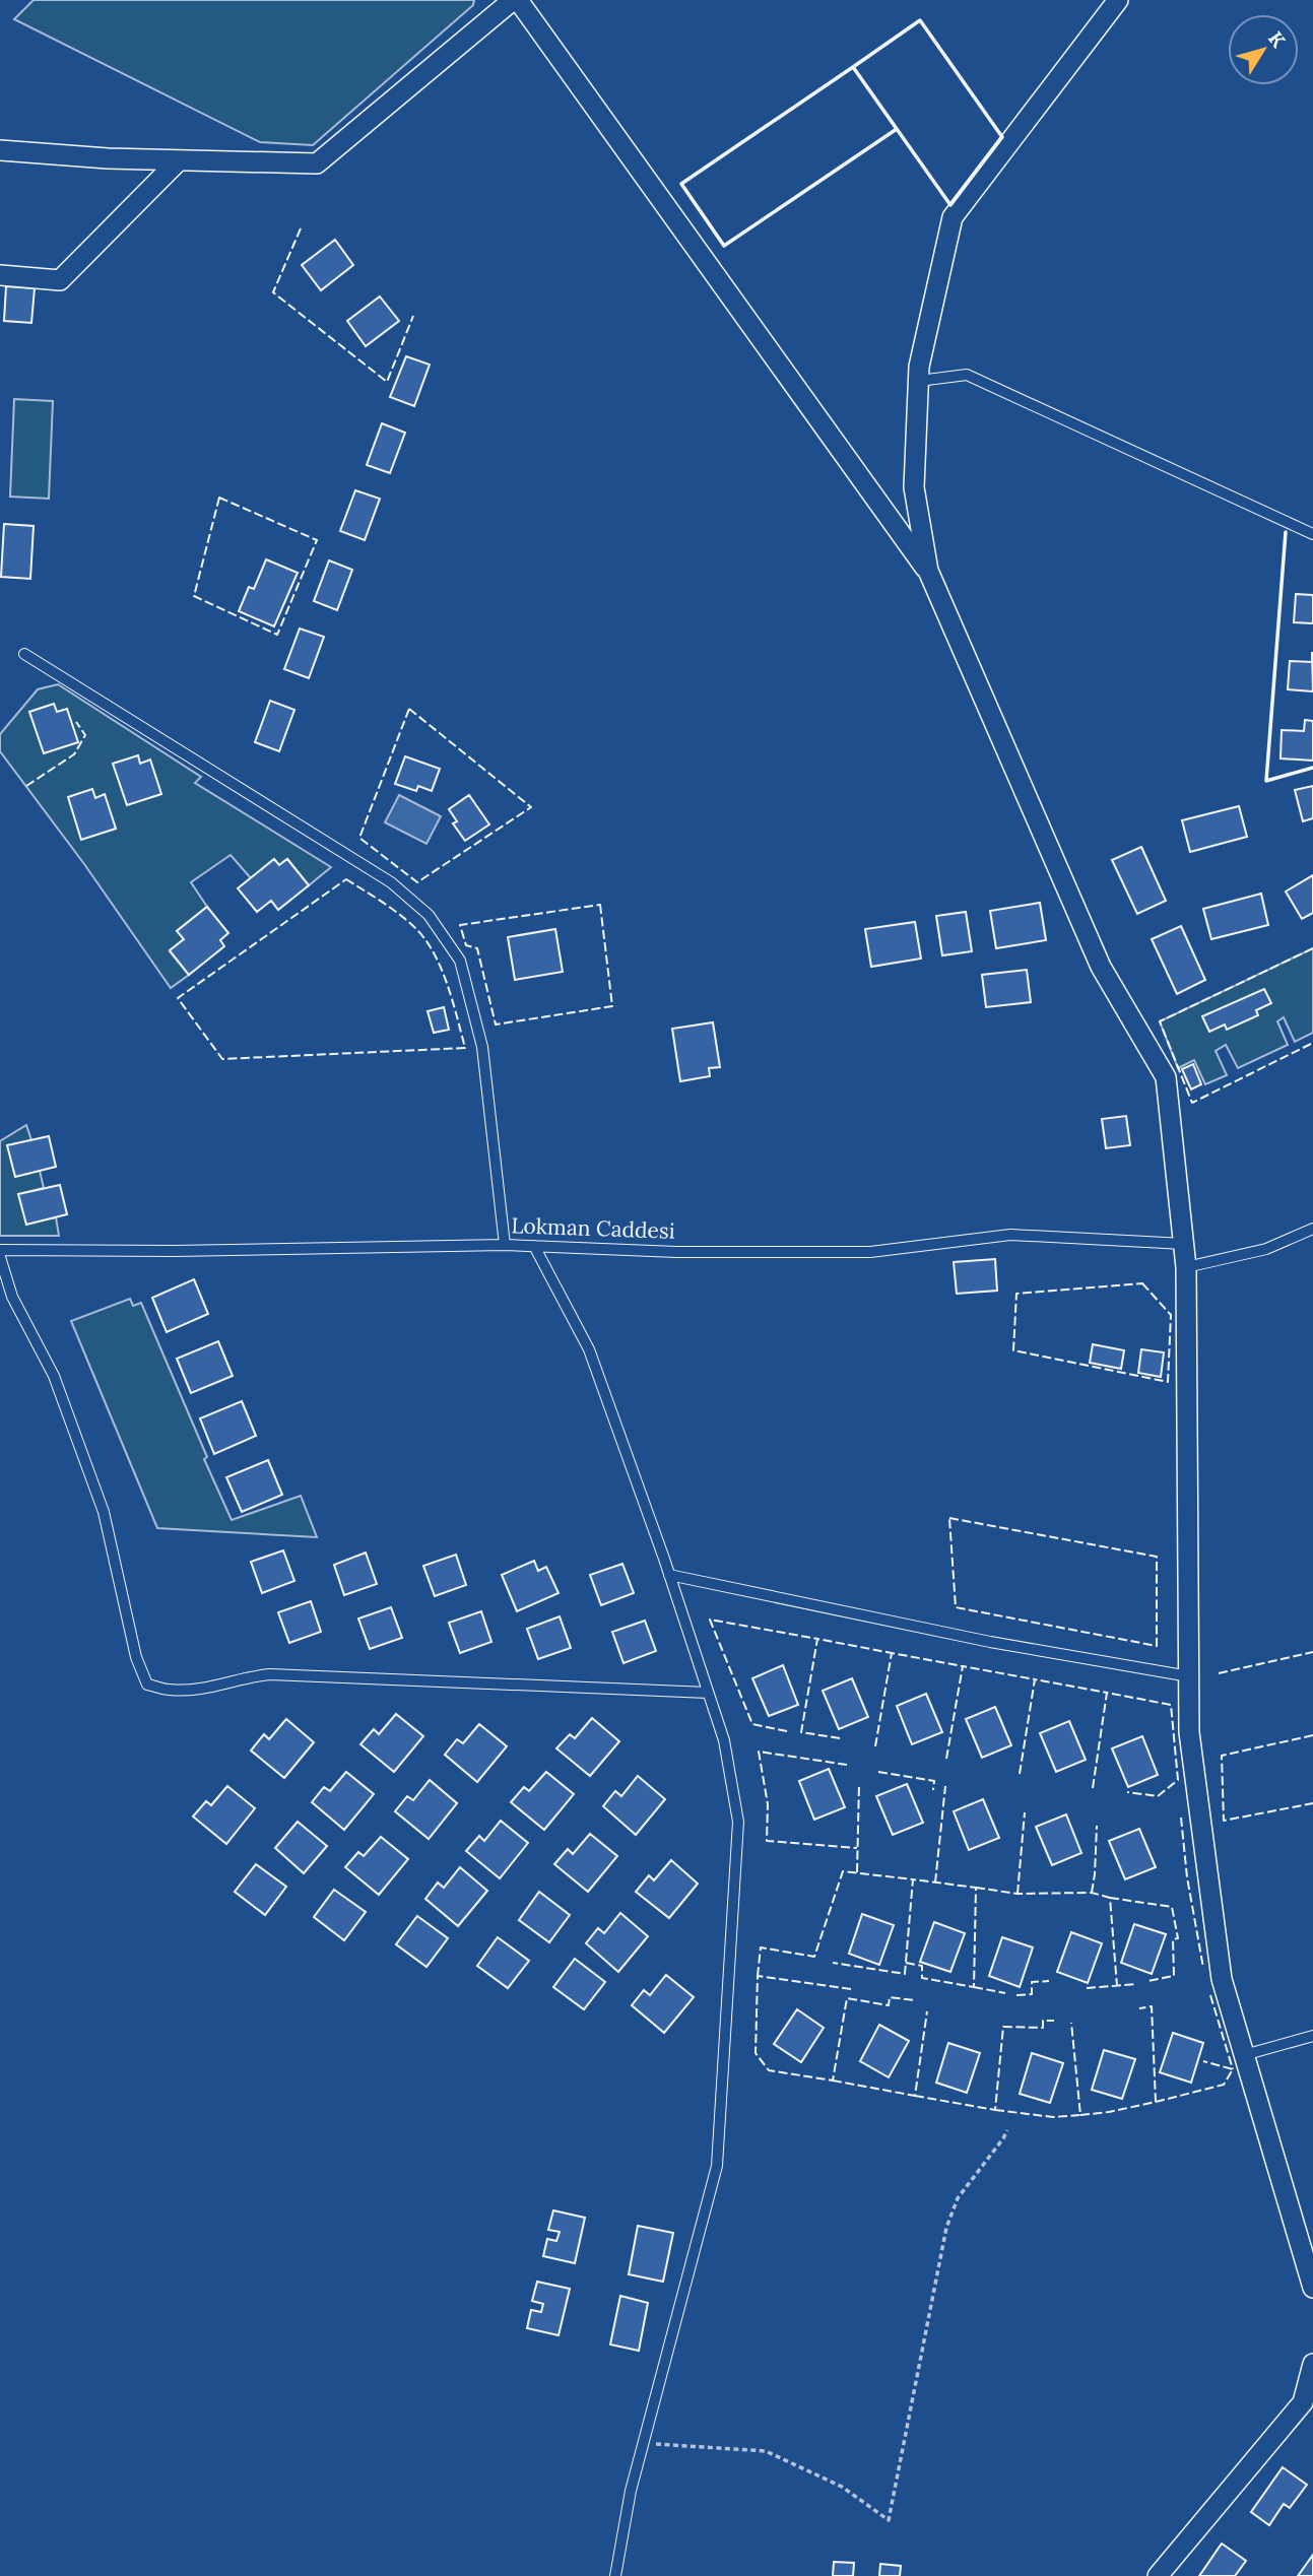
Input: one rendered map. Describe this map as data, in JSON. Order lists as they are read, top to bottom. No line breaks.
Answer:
{"streets":{"lane":["Lokman Caddesi"]},"north":"top right"}
